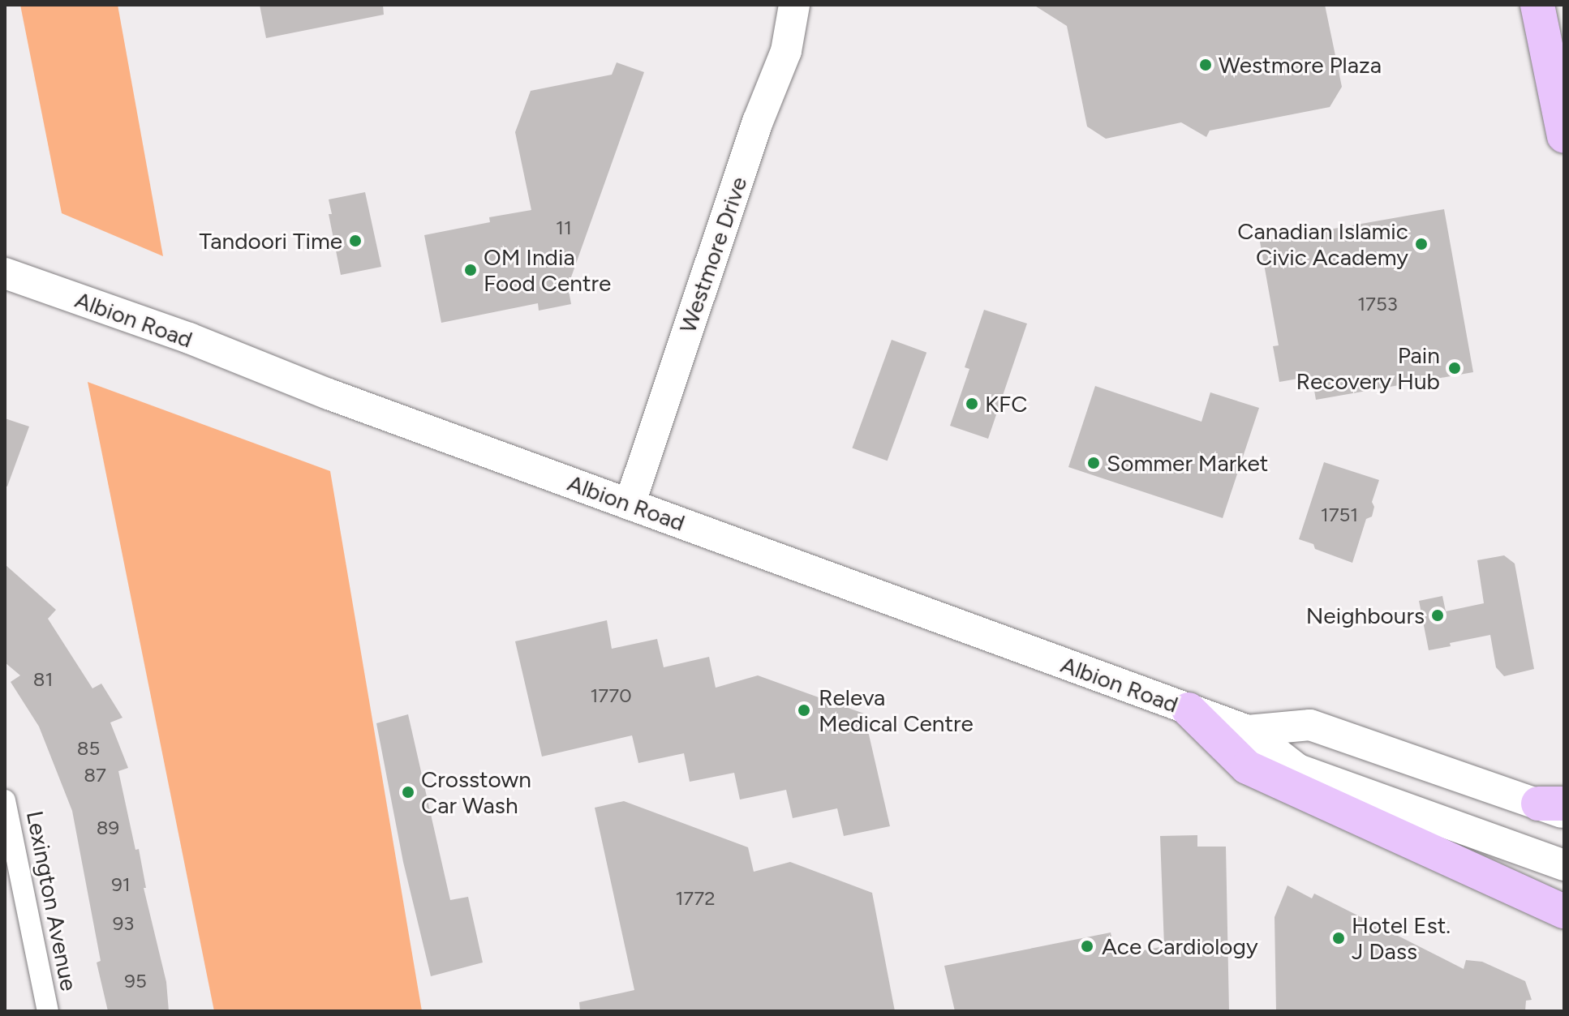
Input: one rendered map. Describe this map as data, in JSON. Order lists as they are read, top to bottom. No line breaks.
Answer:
{"streets":{"main road":["Westmore Drive","Albion Road"],"street":["Lexington Avenue"]},"crossings":[["Westmore Drive","Albion Road"]],"places":["Westmore Plaza","Tandoori Time","Canadian Islamic Civic Academy","OM India Food Centre","Pain Recovery Hub","KFC","Sommer Market","Neighbours","Releva Medical Centre","Crosstown Car Wash","Hotel Est. J Dass","Ace Cardiology"],"house_numbers":["11","1753","1751","81","1770","85","87","89","91","1772","93","95"]}
